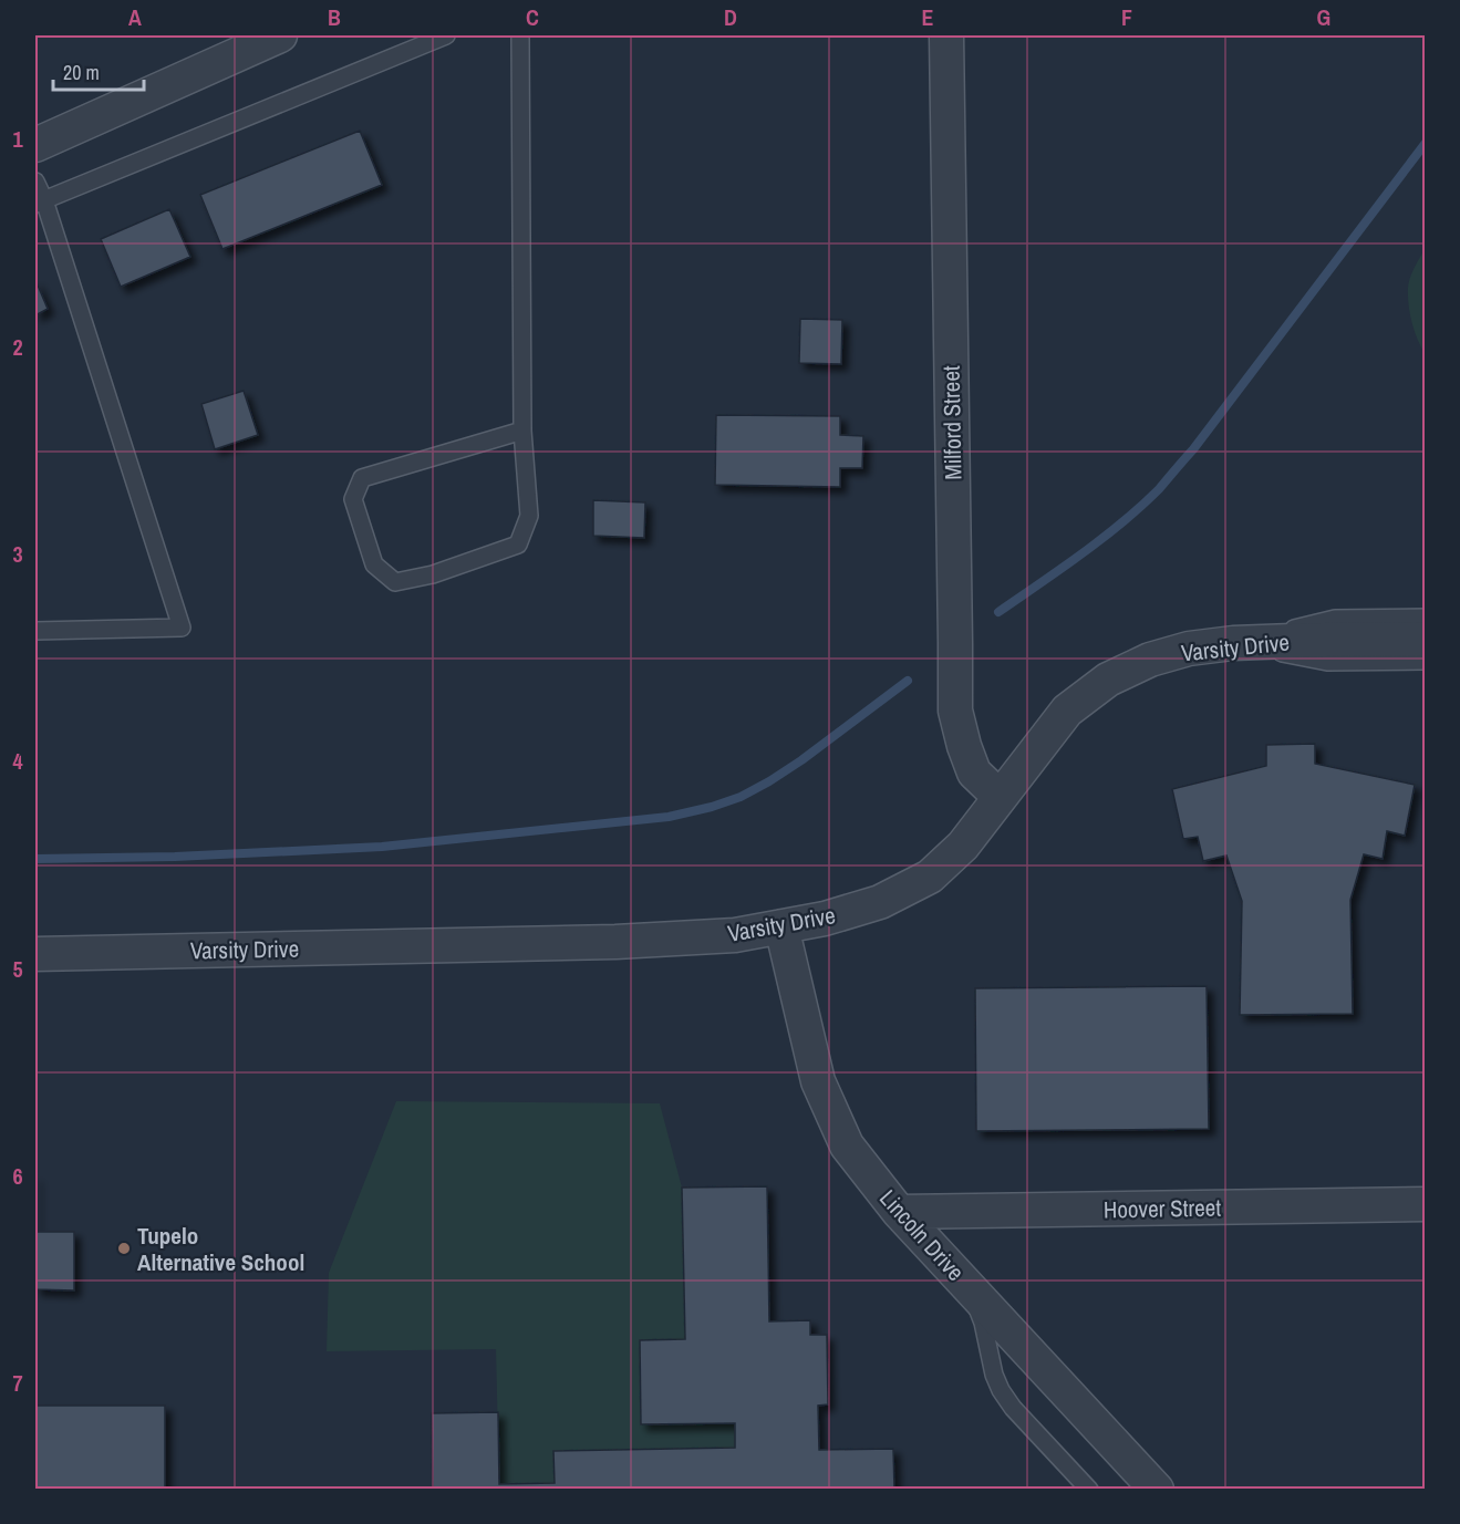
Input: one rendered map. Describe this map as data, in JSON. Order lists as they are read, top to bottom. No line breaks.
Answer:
{"streets":{"street":["Milford Street","Varsity Drive","Hoover Street","Lincoln Drive"]},"crossings":[["Milford Street","Varsity Drive"],["Varsity Drive","Lincoln Drive"],["Hoover Street","Lincoln Drive"]],"places":["Tupelo Alternative School"],"scale_bar":"20 m","grid":{"columns":["A","B","C","D","E","F","G"],"rows":["1","2","3","4","5","6","7"]}}
